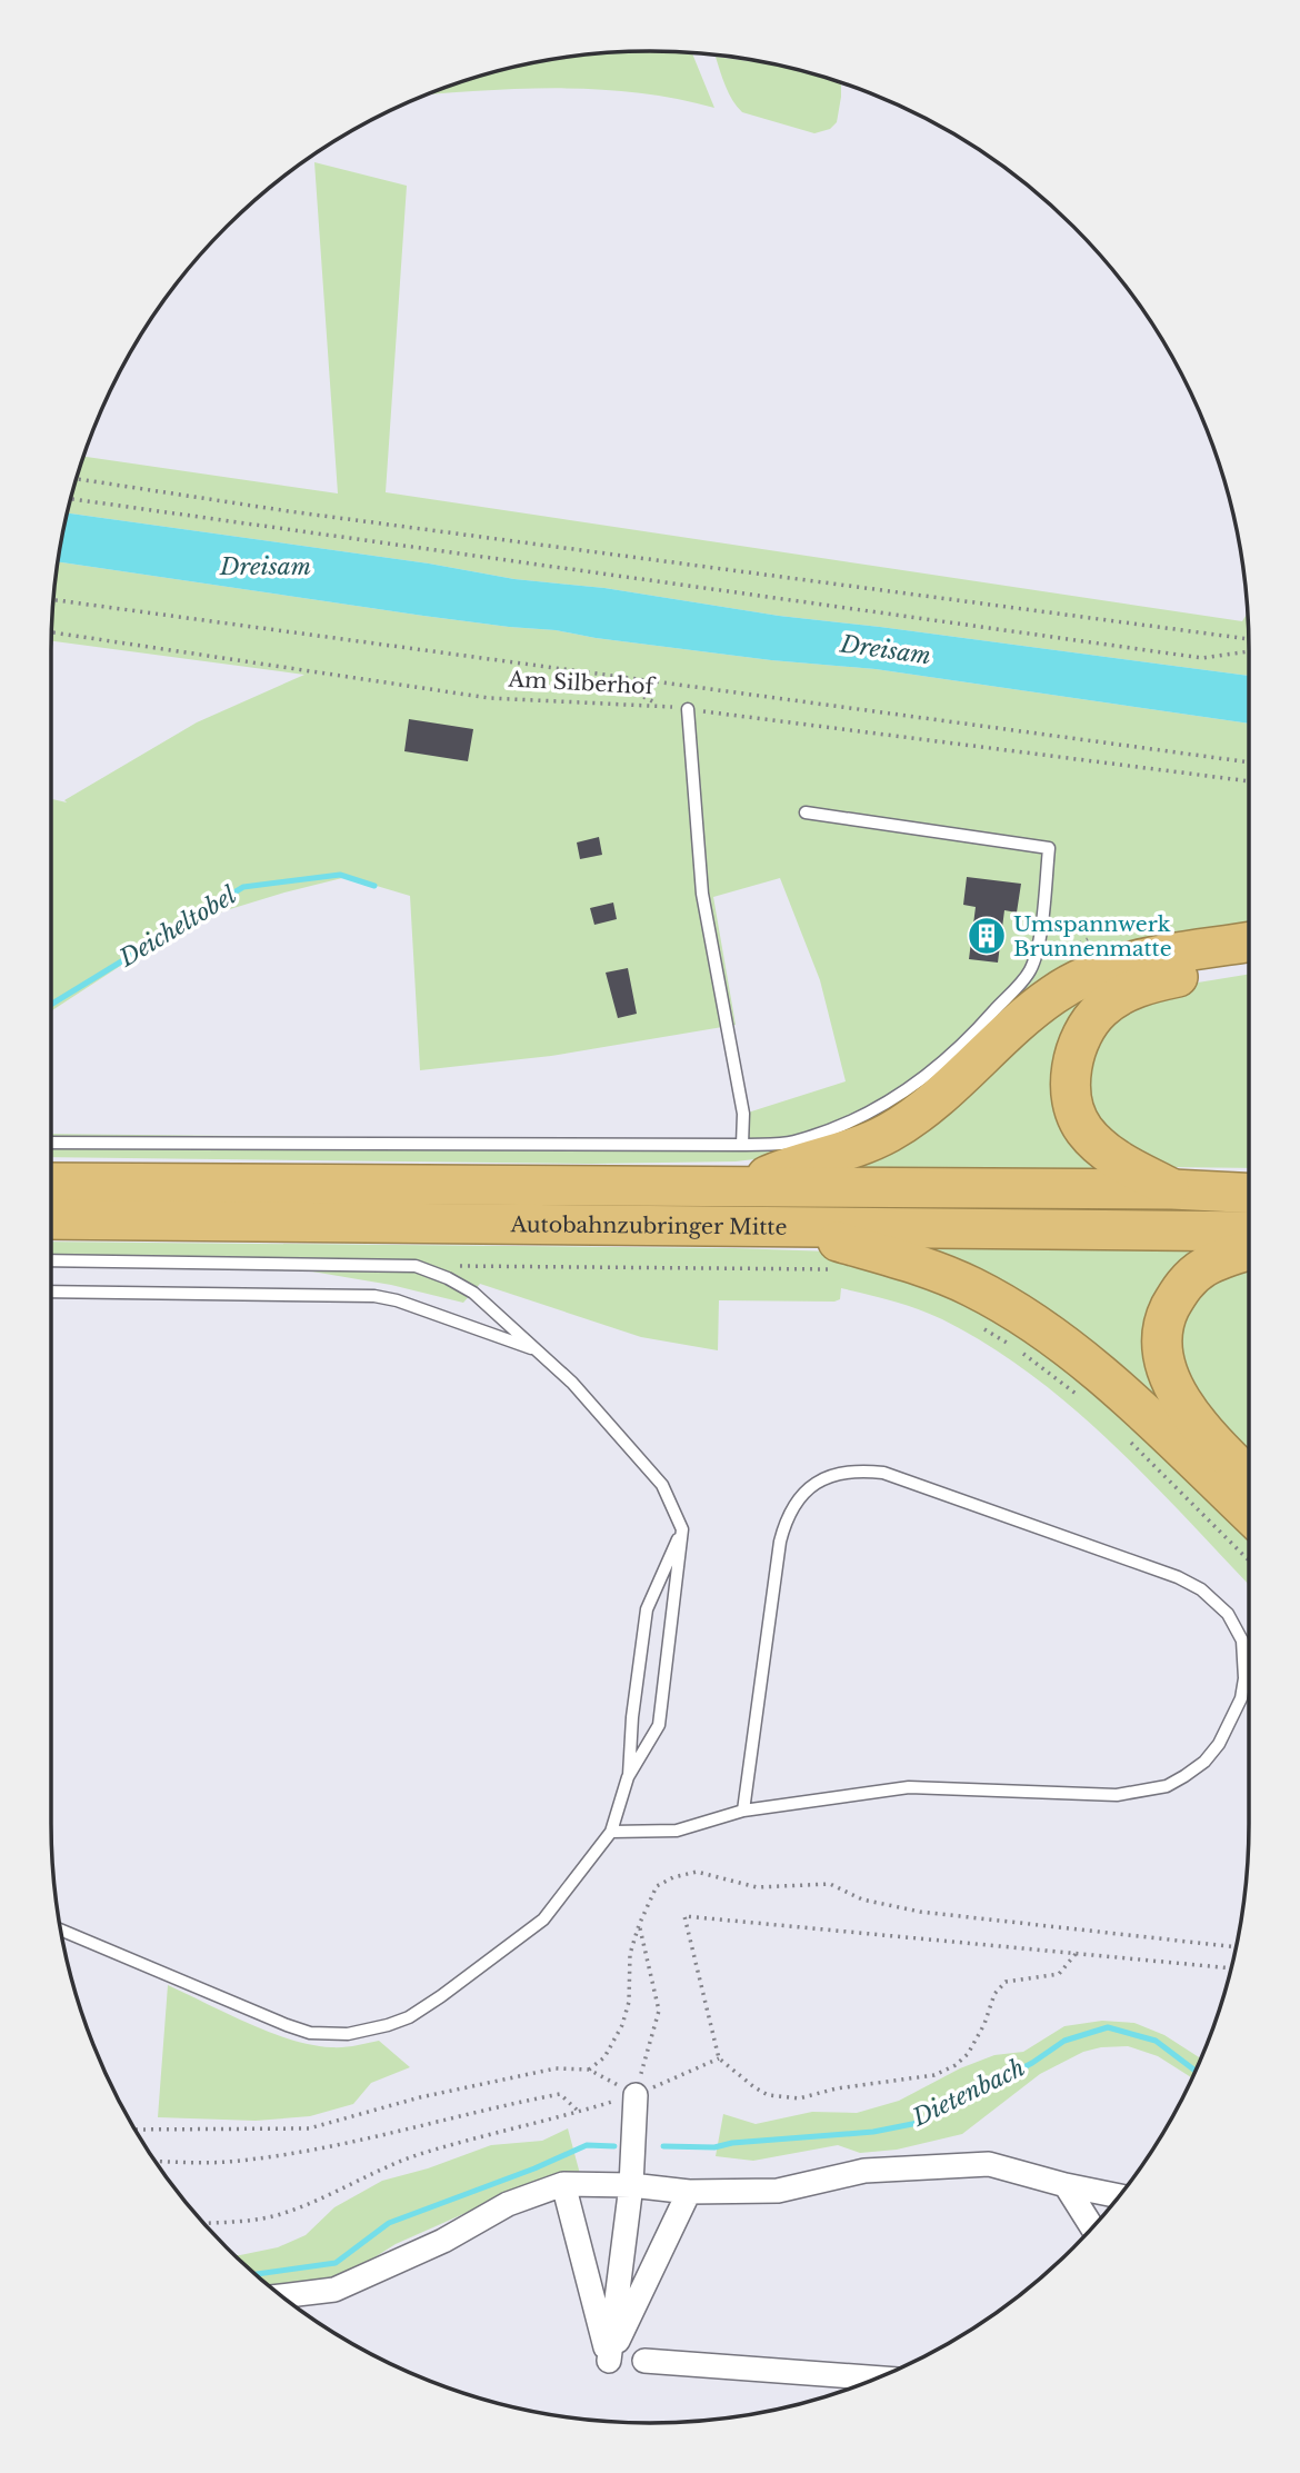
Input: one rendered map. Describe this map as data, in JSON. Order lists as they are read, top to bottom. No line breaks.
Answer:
{"streets":{"highway":["Autobahnzubringer Mitte"],"path":["Am Silberhof"]},"water":["Dreisam","Deicheltobel","Dietenbach"],"places":{"building":["Umspannwerk Brunnenmatte"]}}
